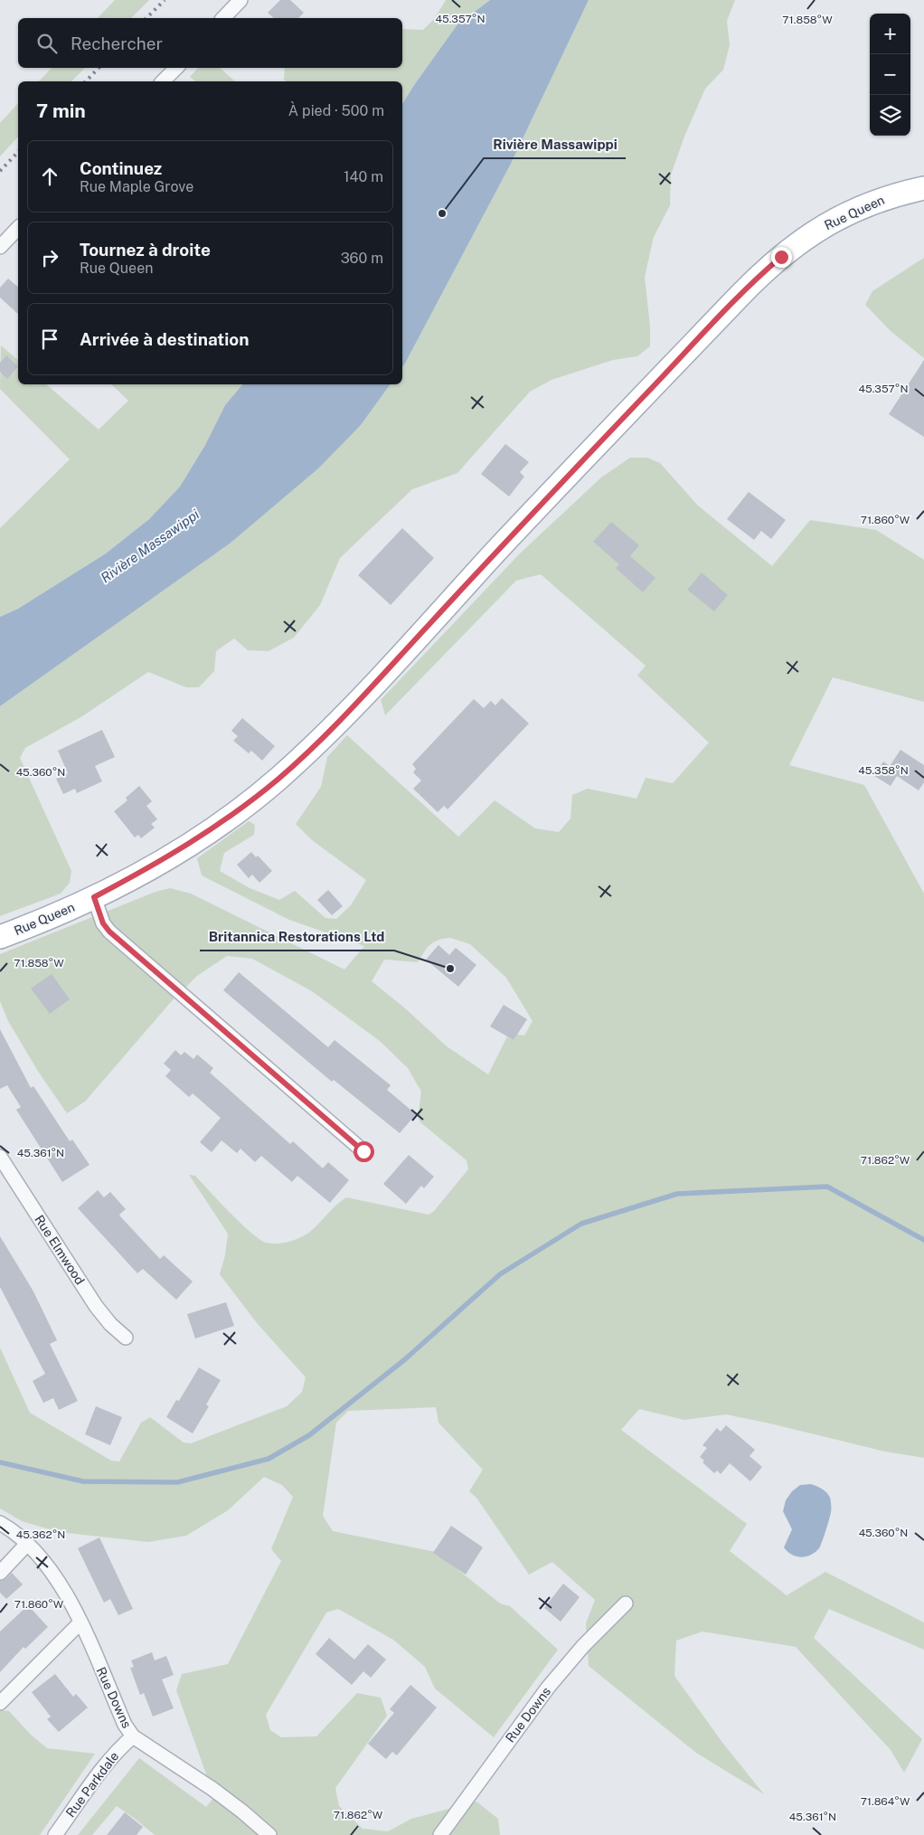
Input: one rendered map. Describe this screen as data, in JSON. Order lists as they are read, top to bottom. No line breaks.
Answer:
{"streets":{"main road":["Rue Queen"],"street":["Rue Elmwood","Rue Downs","Rue Parkdale"]},"crossings":[["Rue Downs","Rue Parkdale"]],"water":["Rivière Massawippi"],"places":["Rivière Massawippi","Britannica Restorations Ltd"],"page":{"map_buttons":["+","−"],"search":"Rechercher","heading":["7 min","À pied · 500 m"],"list":[["Continuez","Rue Maple Grove","140 m"],["Tournez à droite","Rue Queen","360 m"],"Arrivée à destination"]},"coordinates":["45.357°N","71.858°W","71.860°W","45.358°N","45.360°N","45.361°N","71.862°W","45.362°N","71.864°W"]}
